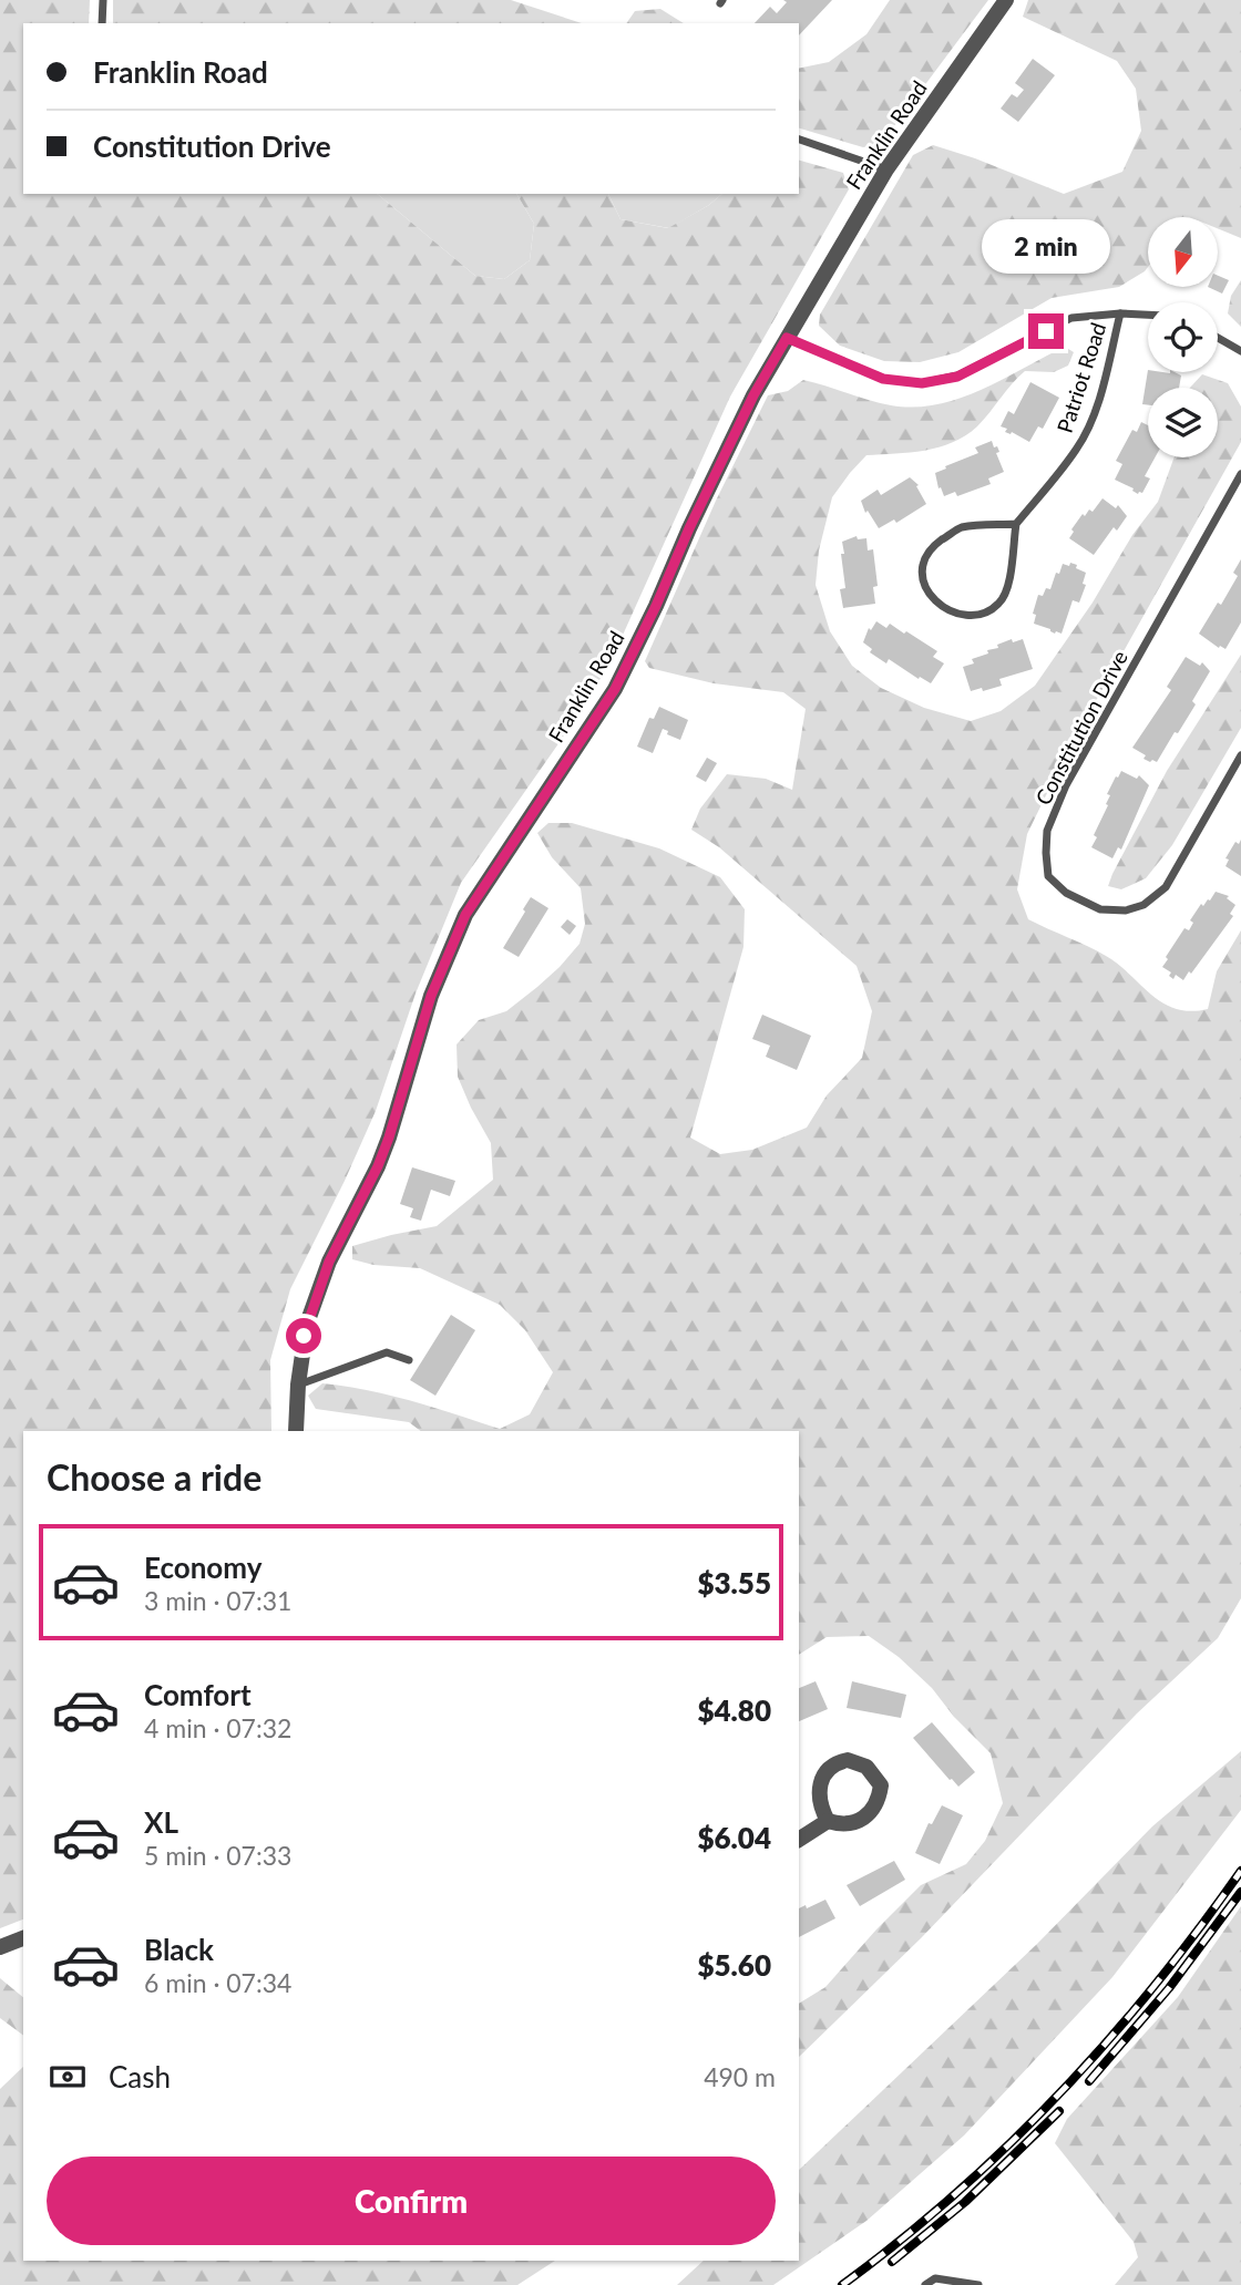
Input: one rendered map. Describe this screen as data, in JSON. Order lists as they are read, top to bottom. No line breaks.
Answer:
{"streets":{"street":["Franklin Road"],"lane":["Patriot Road","Constitution Drive"]},"north":"bottom","page":{"banner":["Franklin Road","Constitution Drive"],"bubble":"2 min","heading":"Choose a ride","list":[{"name":"Economy","note":"3 min · 07:31","value":"$3.55"},{"name":"Comfort","note":"4 min · 07:32","value":"$4.80"},{"name":"XL","note":"5 min · 07:33","value":"$6.04"},{"name":"Black","note":"6 min · 07:34","value":"$5.60"}],"pay":["Cash","490 m"],"buttons":"Confirm"}}
